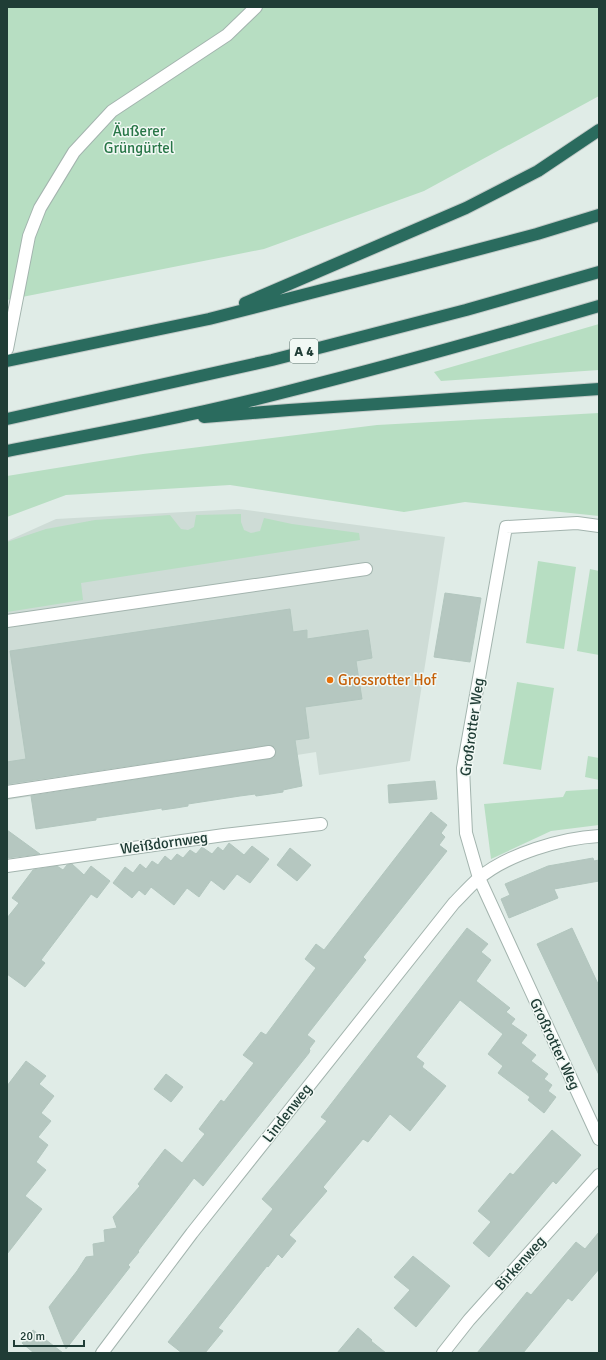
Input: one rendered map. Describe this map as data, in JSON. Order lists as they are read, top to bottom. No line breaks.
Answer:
{"streets":{"highway":["A 4"],"street":["Großrotter Weg","Weißdornweg","Lindenweg","Birkenweg"]},"crossings":[["Großrotter Weg","Lindenweg"]],"parks":["Äußerer Grüngürtel"],"places":["Grossrotter Hof"],"scale_bar":"20 m"}
